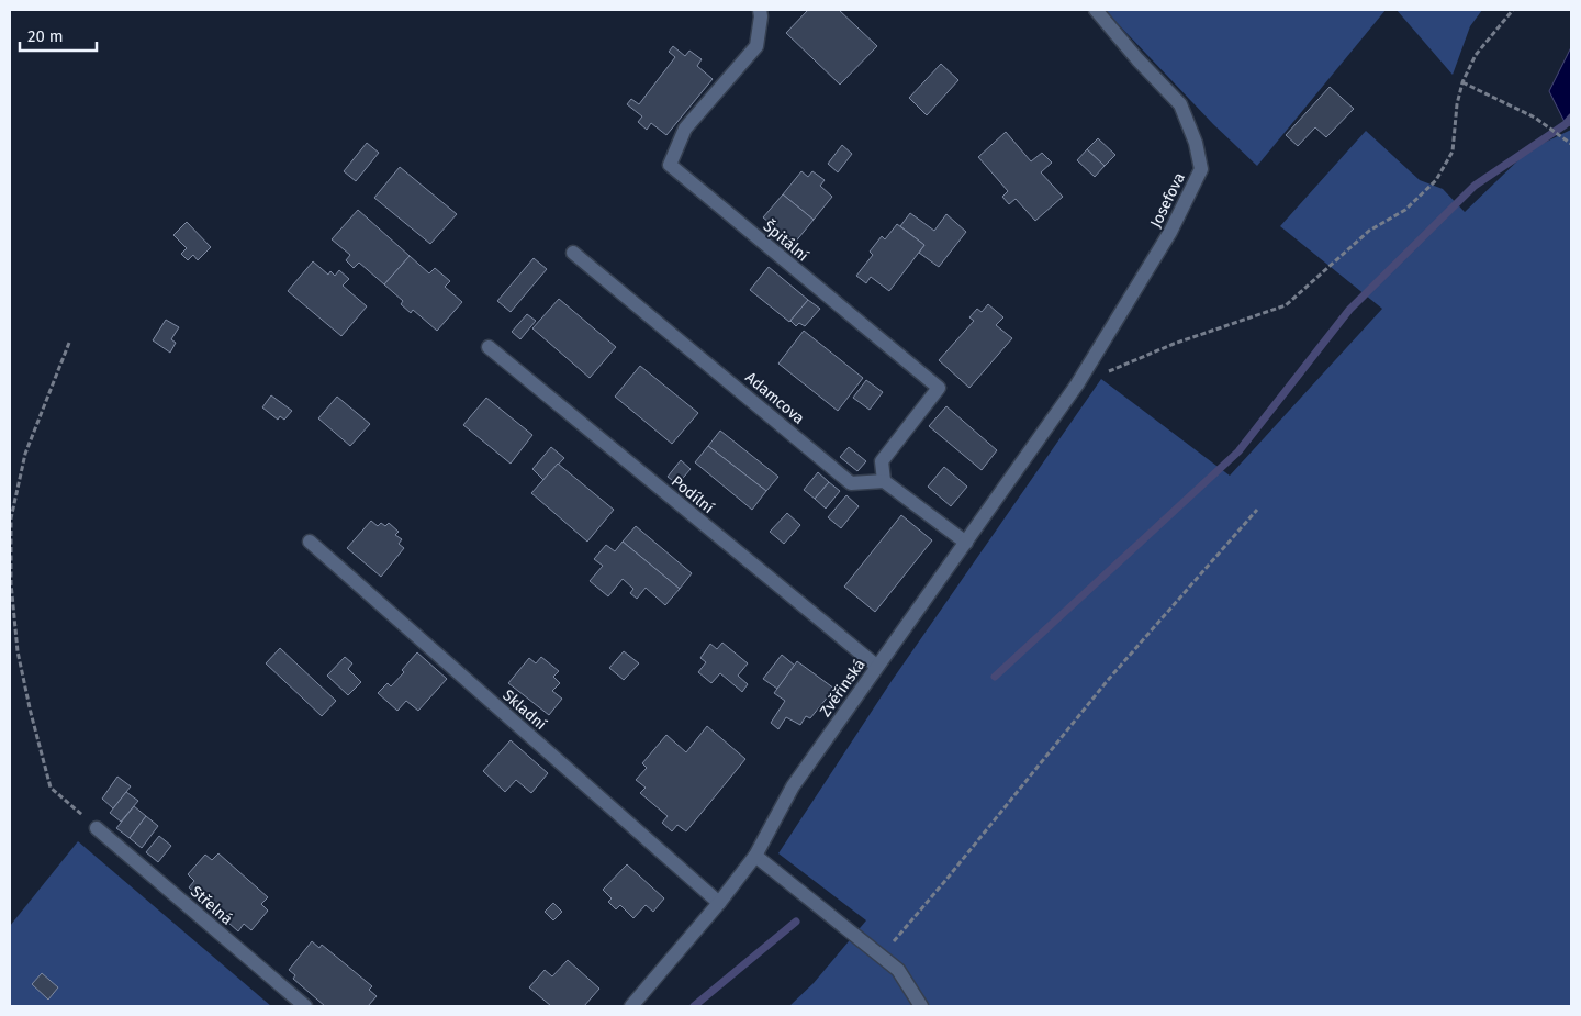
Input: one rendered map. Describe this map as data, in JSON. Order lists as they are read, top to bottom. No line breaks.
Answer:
{"streets":{"street":["Josefova","Špitální","Adamcova","Podílní","Zvěřinská","Skladní","Střelná"]},"crossings":[["Josefova","Zvěřinská"],["Špitální","Adamcova"],["Podílní","Zvěřinská"],["Zvěřinská","Skladní"]],"scale_bar":"20 m"}
